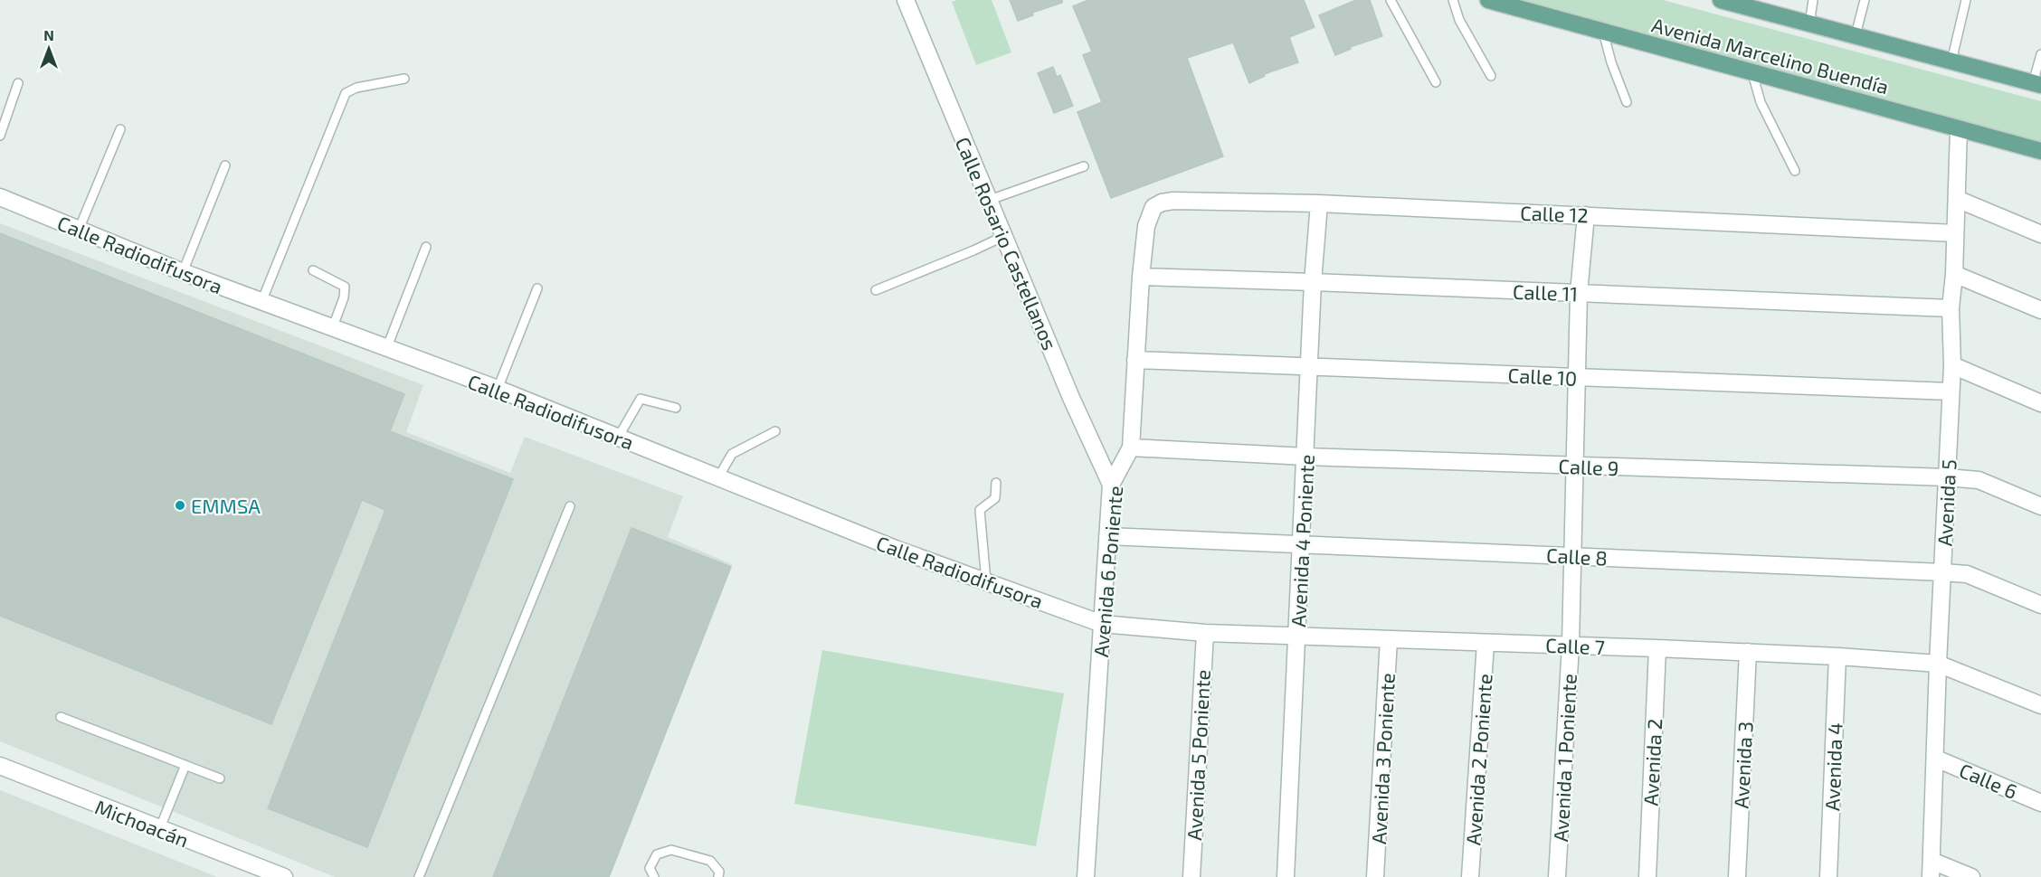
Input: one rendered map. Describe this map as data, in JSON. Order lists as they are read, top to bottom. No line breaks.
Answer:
{"streets":{"main road":["Avenida Marcelino Buendía"],"street":["Calle 12","Calle Rosario Castellanos","Calle Radiodifusora","Calle 11","Calle 10","Calle 9","Avenida 5","Avenida 4 Poniente","Calle 8","Avenida 6 Poniente","Calle 7","Avenida 5 Poniente","Avenida 1 Poniente","Avenida 3 Poniente","Avenida 2 Poniente","Avenida 2","Avenida 3","Avenida 4","Calle 6","Michoacán"]},"crossings":[["Avenida Marcelino Buendía","Avenida 5"],["Calle 12","Avenida 5"],["Calle 12","Avenida 4 Poniente"],["Calle 12","Avenida 6 Poniente"],["Calle 12","Avenida 1 Poniente"],["Calle Rosario Castellanos","Avenida 6 Poniente"],["Calle Radiodifusora","Avenida 6 Poniente"],["Calle Radiodifusora","Calle 7"],["Calle 11","Avenida 5"],["Calle 11","Avenida 4 Poniente"],["Calle 11","Avenida 6 Poniente"],["Calle 11","Avenida 1 Poniente"],["Calle 10","Avenida 5"],["Calle 10","Avenida 4 Poniente"],["Calle 10","Avenida 6 Poniente"],["Calle 10","Avenida 1 Poniente"],["Calle 9","Avenida 5"],["Calle 9","Avenida 4 Poniente"],["Calle 9","Avenida 6 Poniente"],["Calle 9","Avenida 1 Poniente"],["Avenida 5","Calle 8"],["Avenida 5","Calle 7"],["Avenida 5","Calle 6"],["Avenida 4 Poniente","Calle 8"],["Avenida 4 Poniente","Calle 7"],["Calle 8","Avenida 6 Poniente"],["Calle 8","Avenida 1 Poniente"],["Avenida 6 Poniente","Calle 7"],["Calle 7","Avenida 5 Poniente"],["Calle 7","Avenida 1 Poniente"],["Calle 7","Avenida 3 Poniente"],["Calle 7","Avenida 2 Poniente"],["Calle 7","Avenida 2"],["Calle 7","Avenida 3"],["Calle 7","Avenida 4"]],"places":["EMMSA"],"north":"top"}
